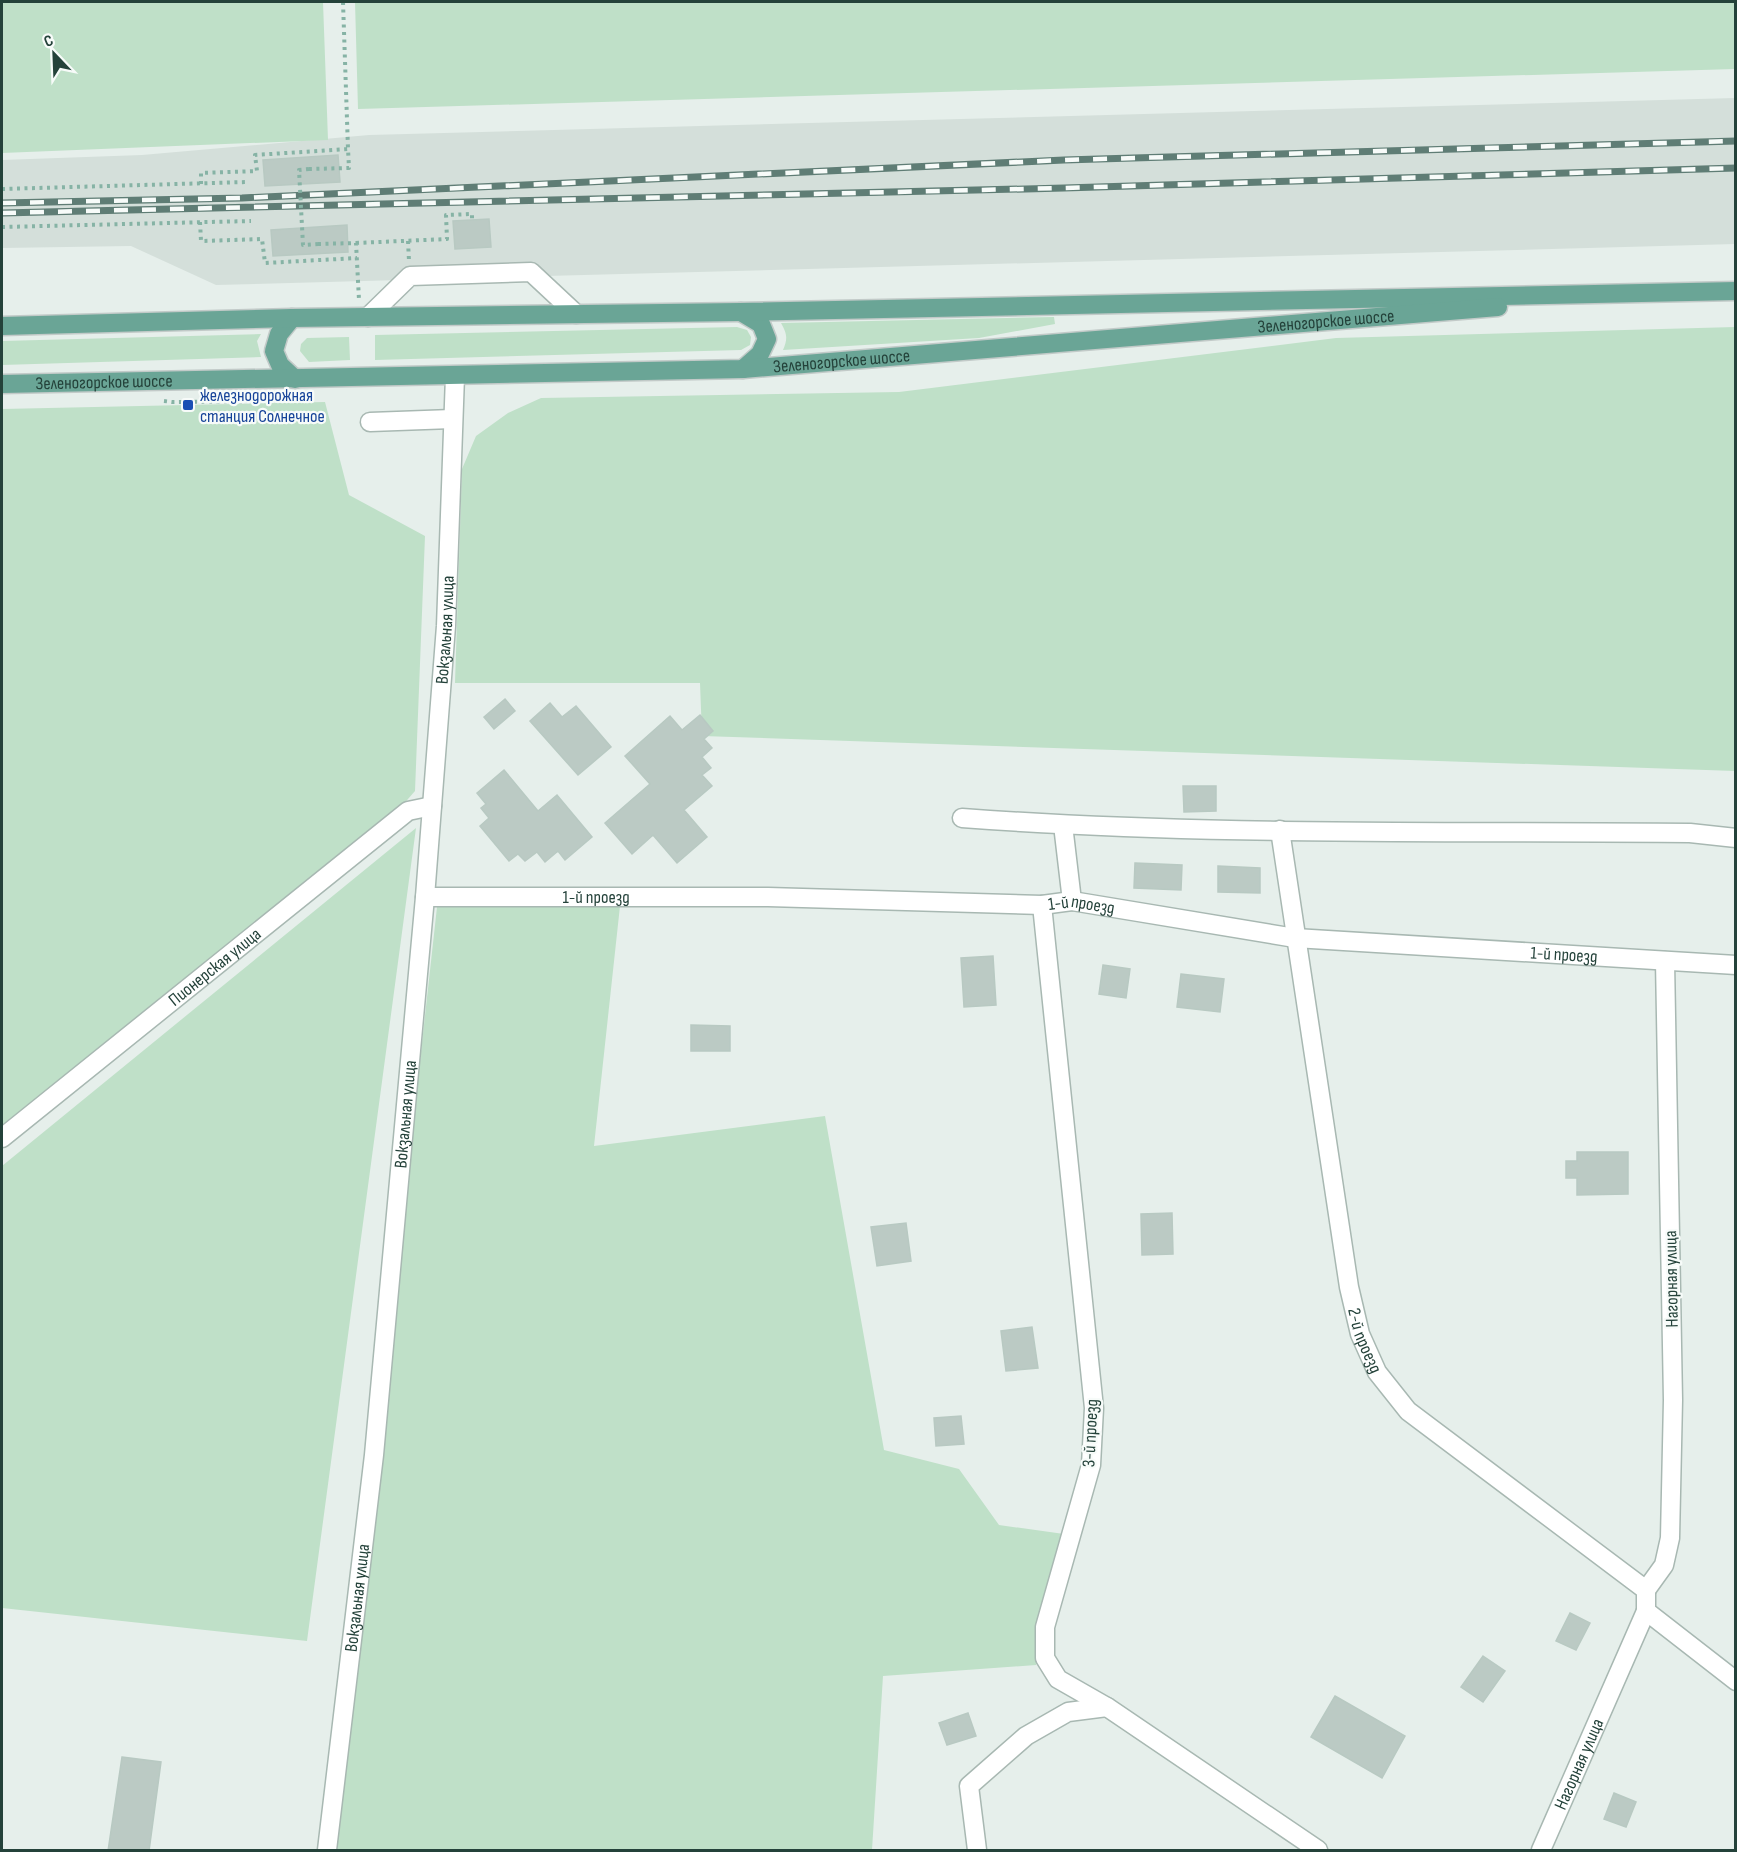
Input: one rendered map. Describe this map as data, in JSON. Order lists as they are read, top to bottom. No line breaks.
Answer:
{"streets":{"main road":["Зеленогорское шоссе"],"street":["Вокзальная улица","1-й проезд","Пионерская улица","Нагорная улица","2-й проезд","3-й проезд"]},"crossings":[["Зеленогорское шоссе","Вокзальная улица"],["Вокзальная улица","1-й проезд"],["Вокзальная улица","Пионерская улица"],["1-й проезд","Нагорная улица"],["1-й проезд","2-й проезд"],["1-й проезд","3-й проезд"],["Нагорная улица","2-й проезд"]],"places":{"transit":["железнодорожная станция Солнечное"]},"north":"top left"}
